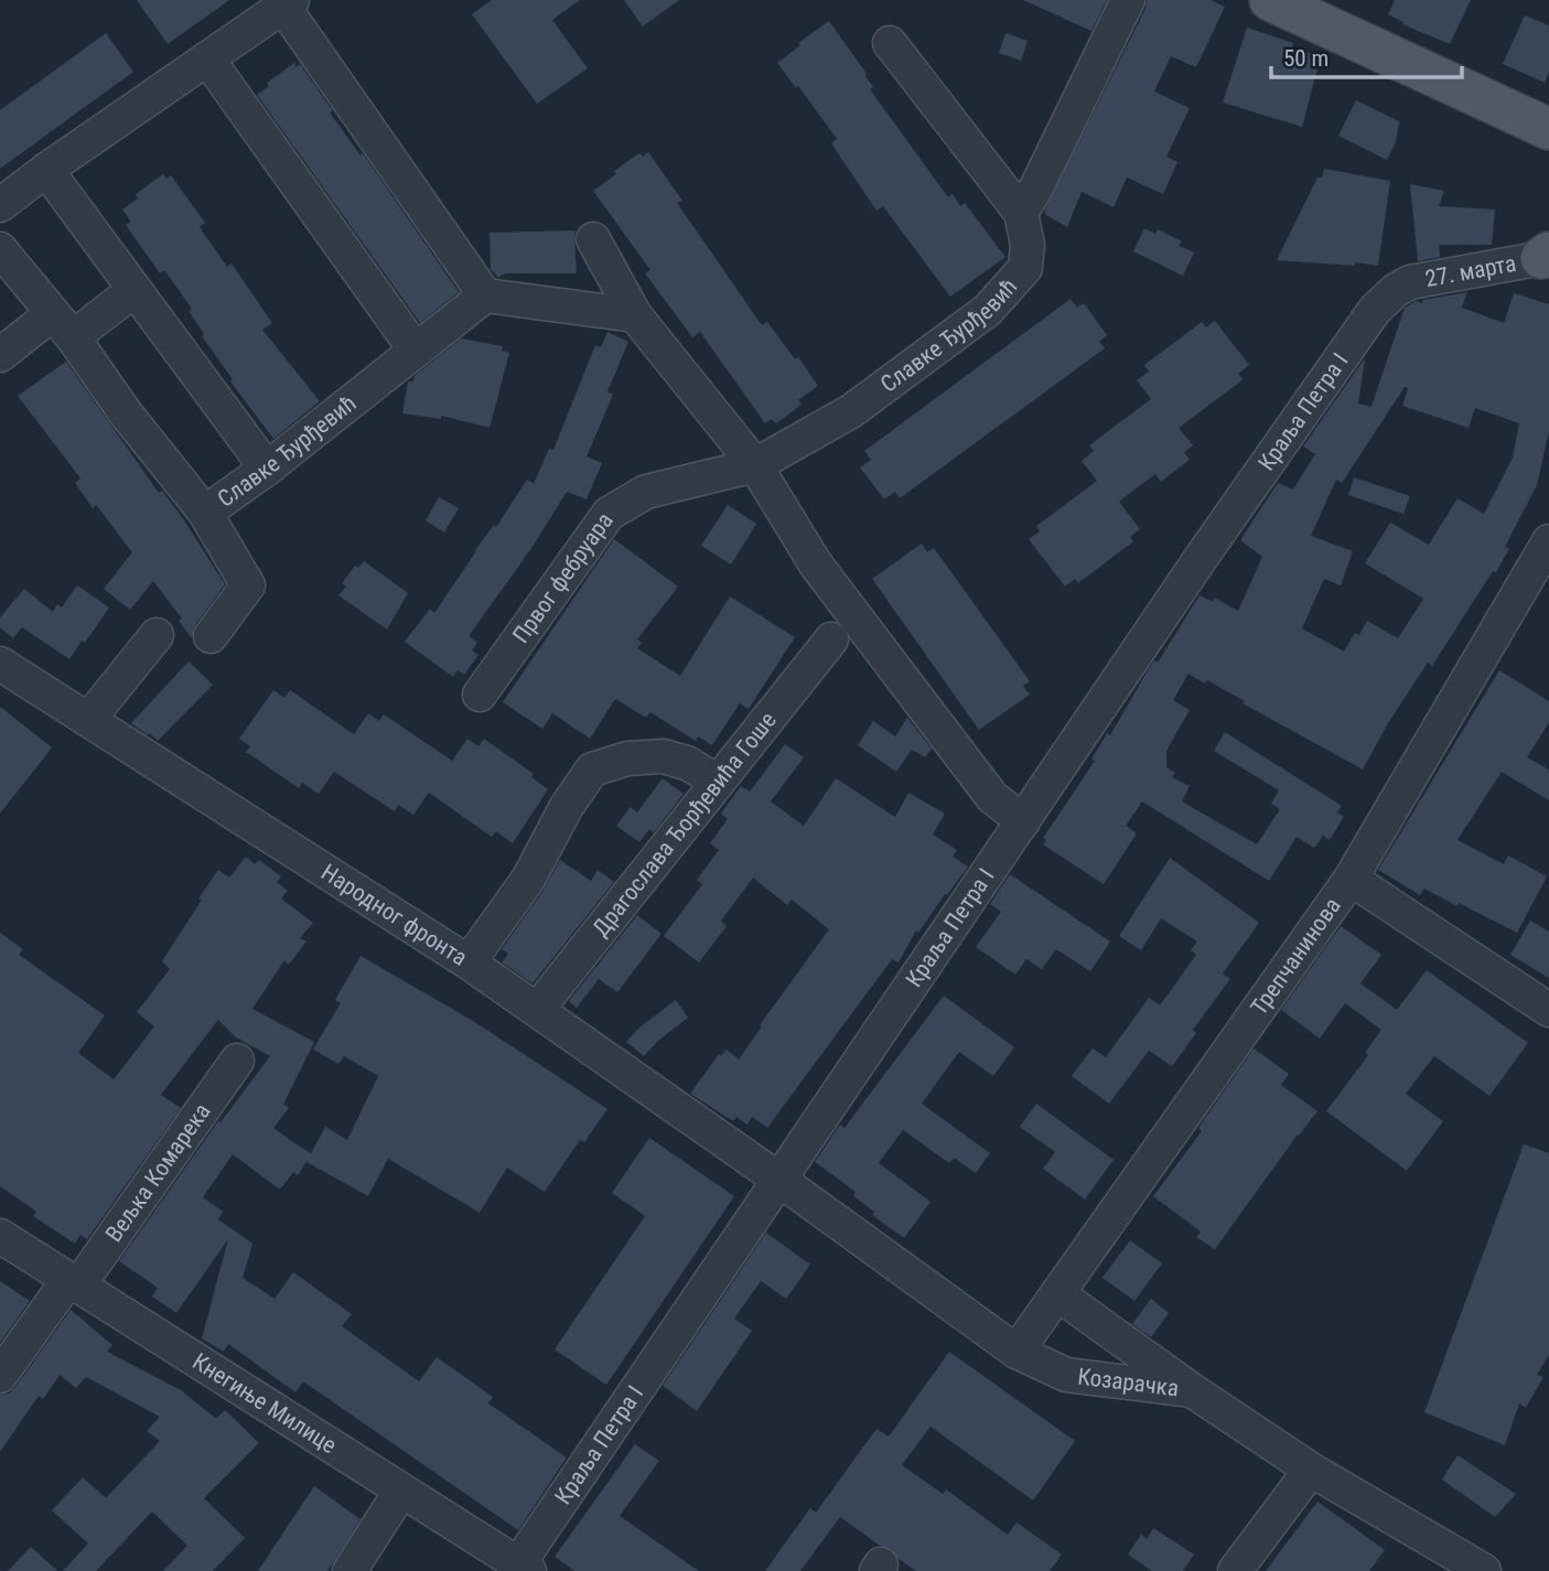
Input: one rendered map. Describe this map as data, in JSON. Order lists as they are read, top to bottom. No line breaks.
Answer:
{"streets":{"street":["27. марта","Славке Ђурђевић","Краља Петра I","Првог фебруара","Драгослава Ђорђевића Гоше","Народног фронта","Трепчанинова","Вељка Комарека","Козарачка","Кнегиње Милице"]},"crossings":[["27. марта","Краља Петра I"],["Славке Ђурђевић","Првог фебруара"],["Краља Петра I","Народног фронта"],["Краља Петра I","Козарачка"],["Краља Петра I","Кнегиње Милице"],["Драгослава Ђорђевића Гоше","Народног фронта"],["Народног фронта","Козарачка"],["Трепчанинова","Козарачка"],["Вељка Комарека","Кнегиње Милице"]],"scale_bar":"50 m"}
